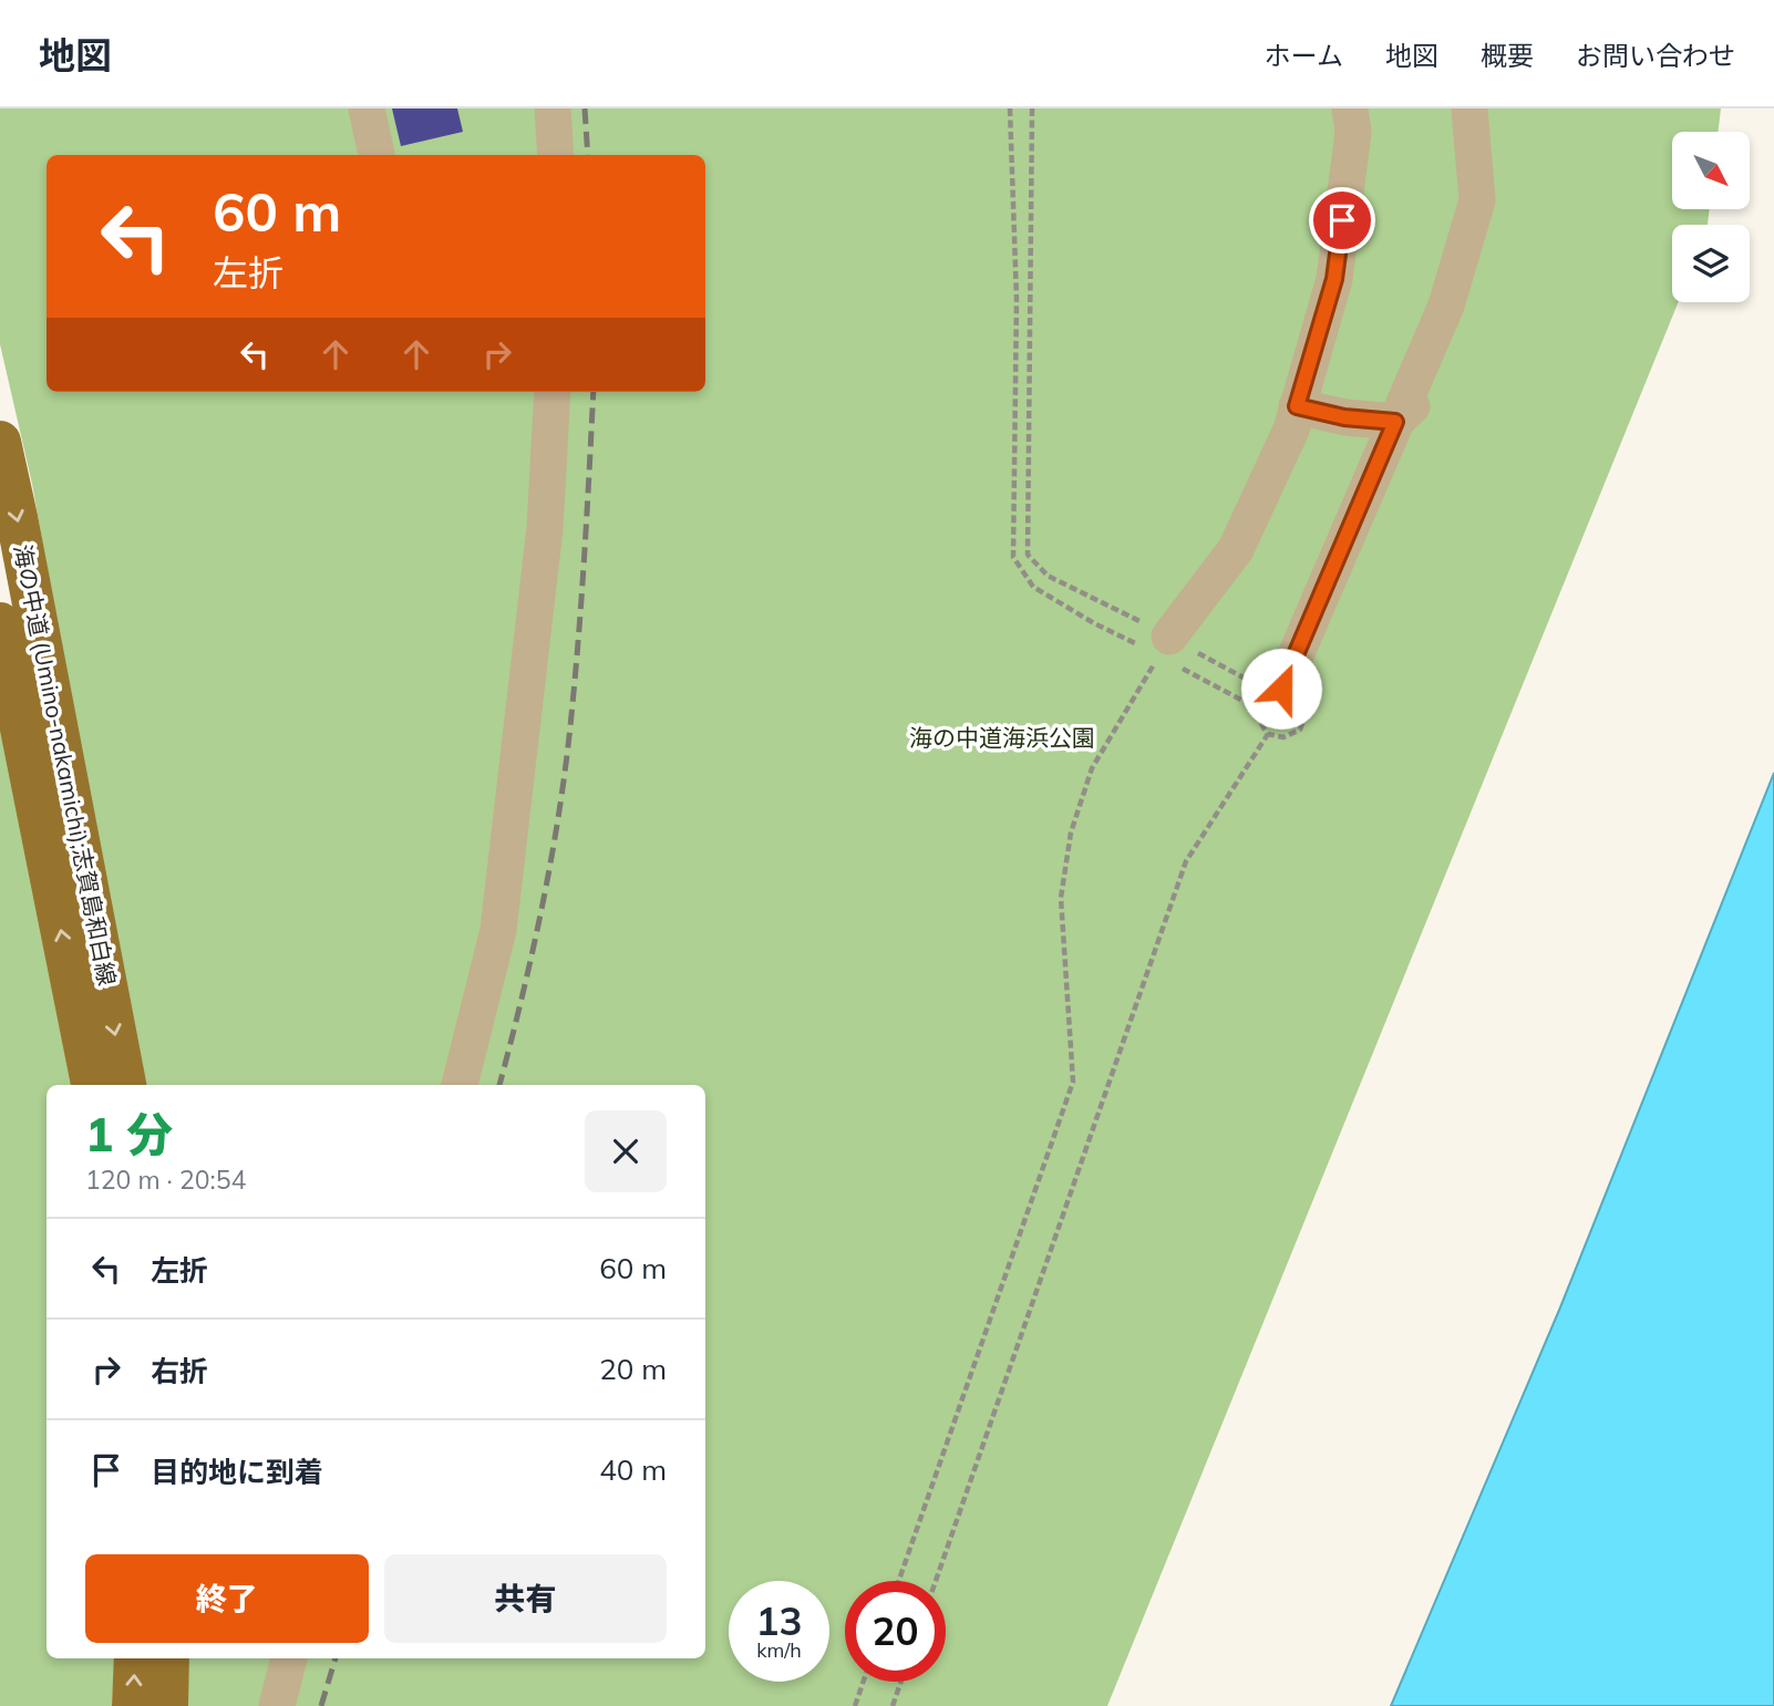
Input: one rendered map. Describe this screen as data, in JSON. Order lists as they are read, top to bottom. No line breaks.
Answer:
{"streets":{"main road":["海の中道 (Umino-nakamichi);志賀島和白線"]},"parks":["海の中道海浜公園"],"north":"bottom right","page":{"header":"地図","nav":["ホーム","地図","概要","お問い合わせ"],"turn":["60 m","左折"],"heading":["1 分","120 m · 20:54"],"list":[{"name":"左折","value":"60 m"},{"name":"右折","value":"20 m"},{"name":"目的地に到着","value":"40 m"}],"buttons":["終了","共有"],"speed":"13 km/h","limit":"20"}}
